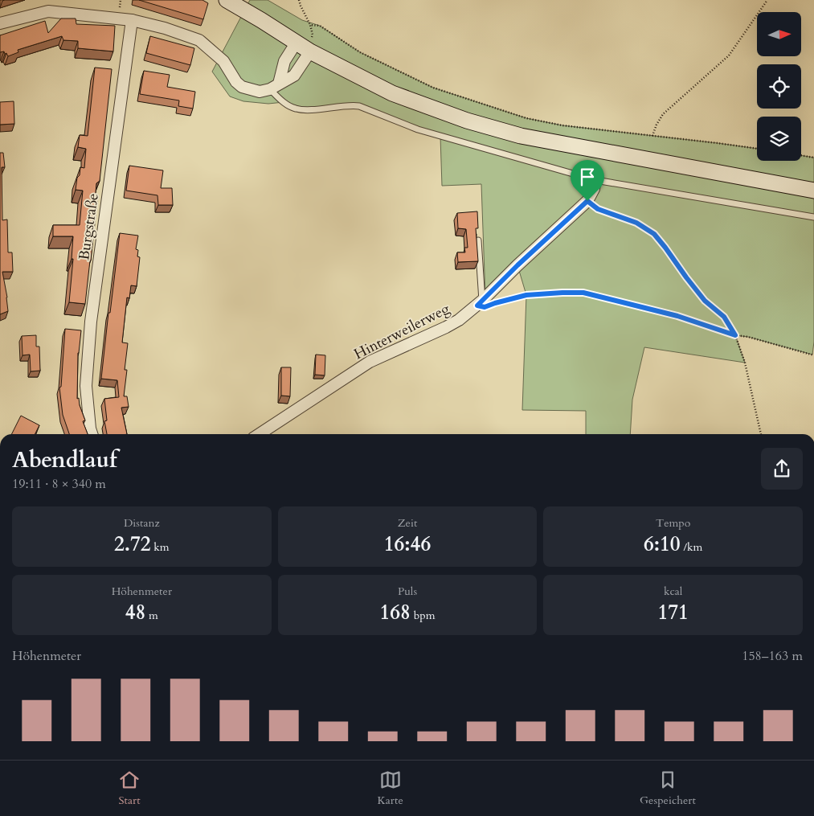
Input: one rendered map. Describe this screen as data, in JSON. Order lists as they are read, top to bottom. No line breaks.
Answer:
{"streets":{"street":["Burgstraße","Hinterweilerweg"]},"north":"right","page":{"heading":["Abendlauf","19:11 · 8 × 340 m"],"stats":[["Distanz","2.72 km"],["Zeit","16:46"],["Tempo","6:10 /km"],["Höhenmeter","48 m"],["Puls","168 bpm"],["kcal","171"]],"chart":["Höhenmeter","158–163 m"],"tabs":["Start","Karte","Gespeichert"]}}
